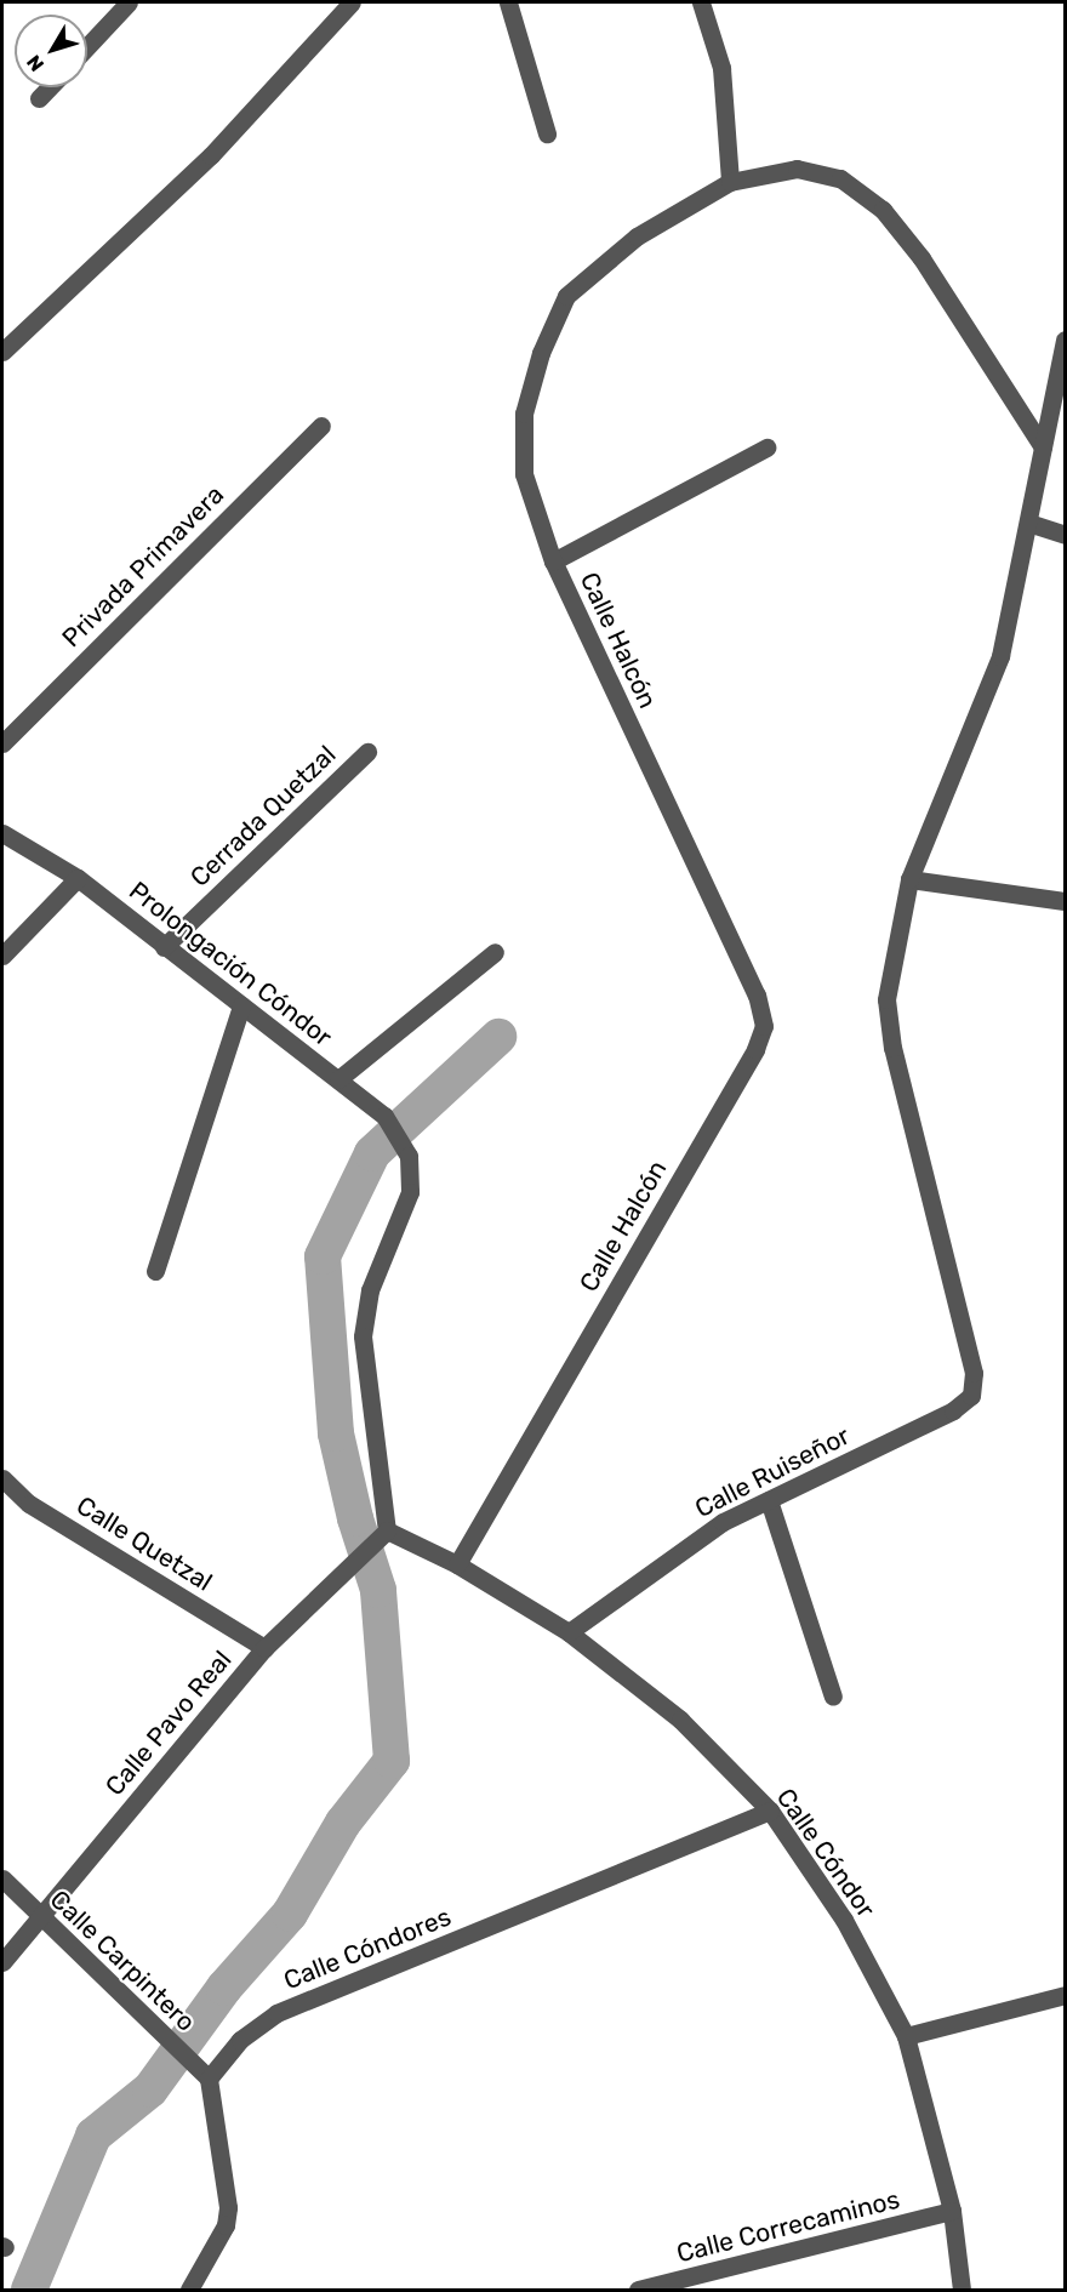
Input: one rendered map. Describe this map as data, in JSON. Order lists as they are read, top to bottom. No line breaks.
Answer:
{"streets":{"street":["Privada Primavera","Calle Halcón","Cerrada Quetzal","Prolongación Cóndor","Calle Ruiseñor","Calle Quetzal","Calle Pavo Real","Calle Cóndor","Calle Cóndores","Calle Carpintero","Calle Correcaminos"]},"crossings":[["Calle Halcón","Calle Cóndor"],["Cerrada Quetzal","Prolongación Cóndor"],["Prolongación Cóndor","Calle Pavo Real"],["Prolongación Cóndor","Calle Cóndor"],["Calle Ruiseñor","Calle Cóndor"],["Calle Quetzal","Calle Pavo Real"],["Calle Pavo Real","Calle Cóndor"],["Calle Pavo Real","Calle Carpintero"],["Calle Cóndor","Calle Cóndores"],["Calle Cóndor","Calle Correcaminos"],["Calle Cóndores","Calle Carpintero"]],"north":"bottom left"}
